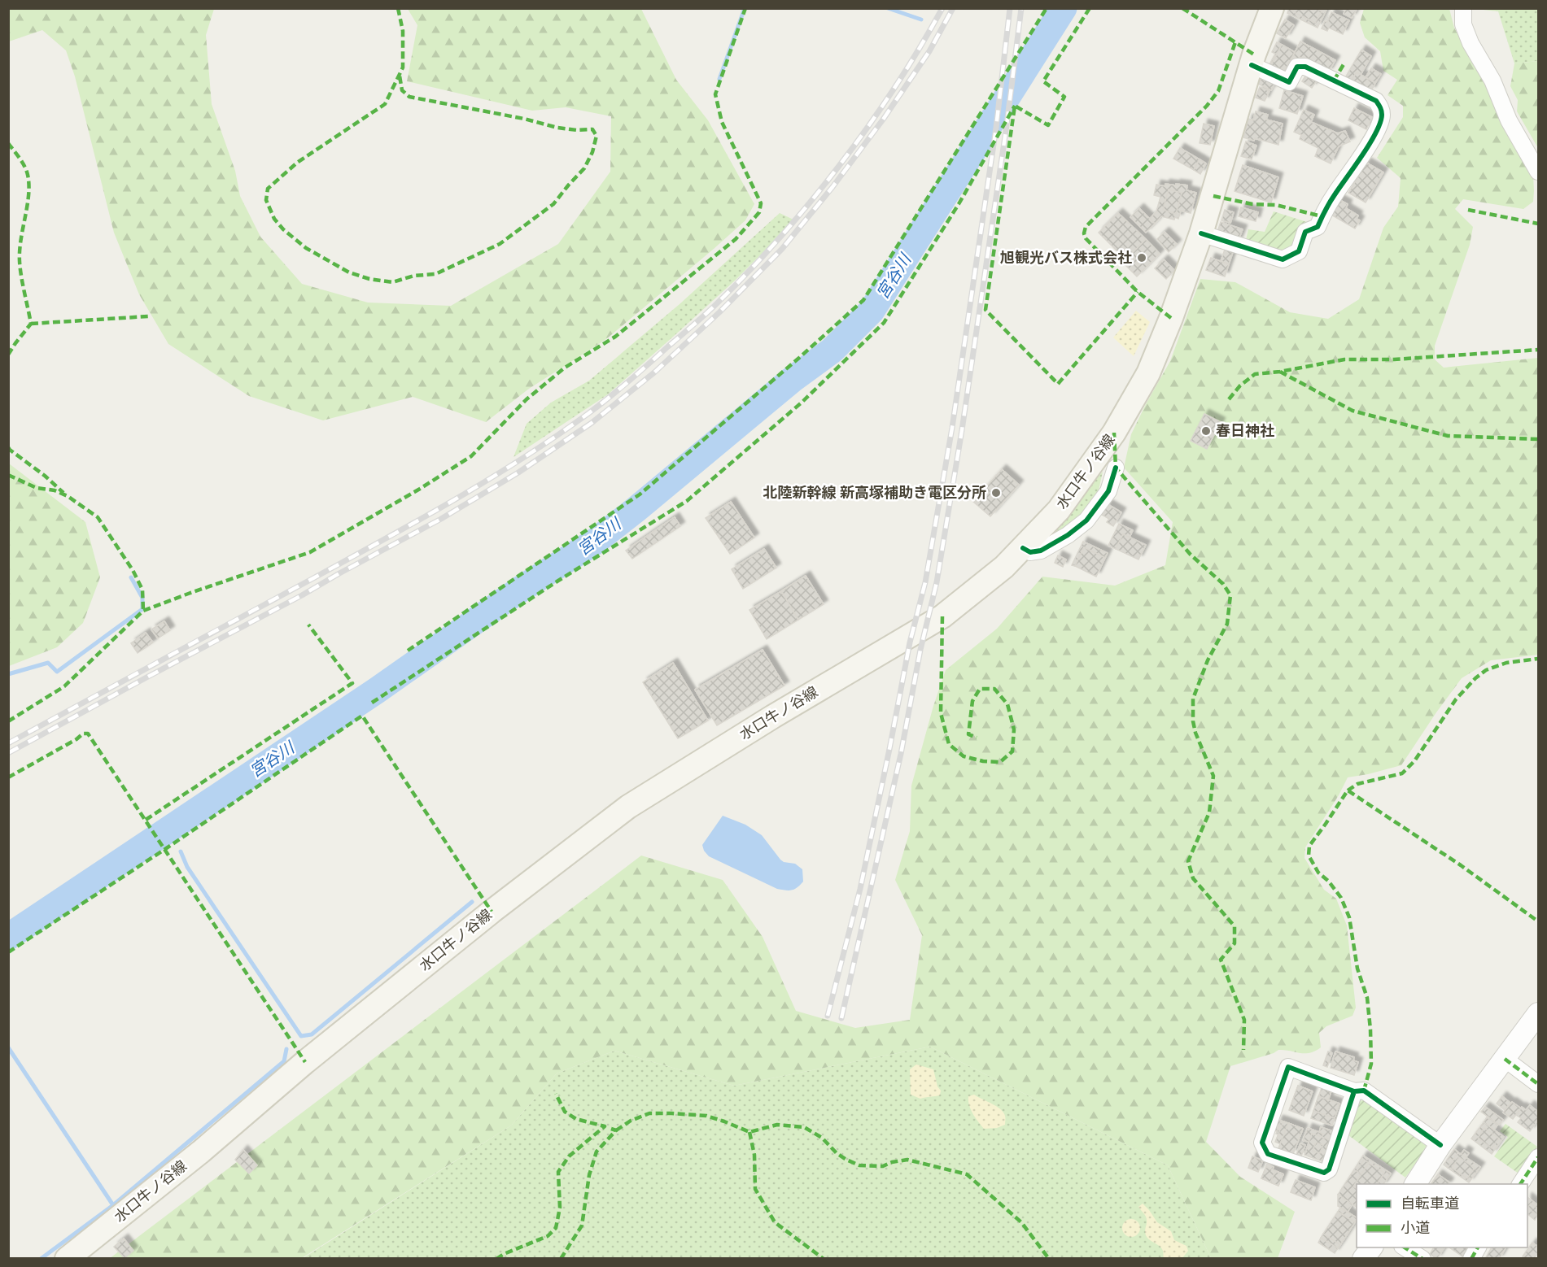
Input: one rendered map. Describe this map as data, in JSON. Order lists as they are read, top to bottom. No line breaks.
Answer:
{"streets":{"main road":["水口牛ノ谷線"]},"water":["宮谷川"],"places":["旭観光バス株式会社","春日神社","北陸新幹線 新高塚補助き電区分所"],"legend":["自転車道","小道"]}
